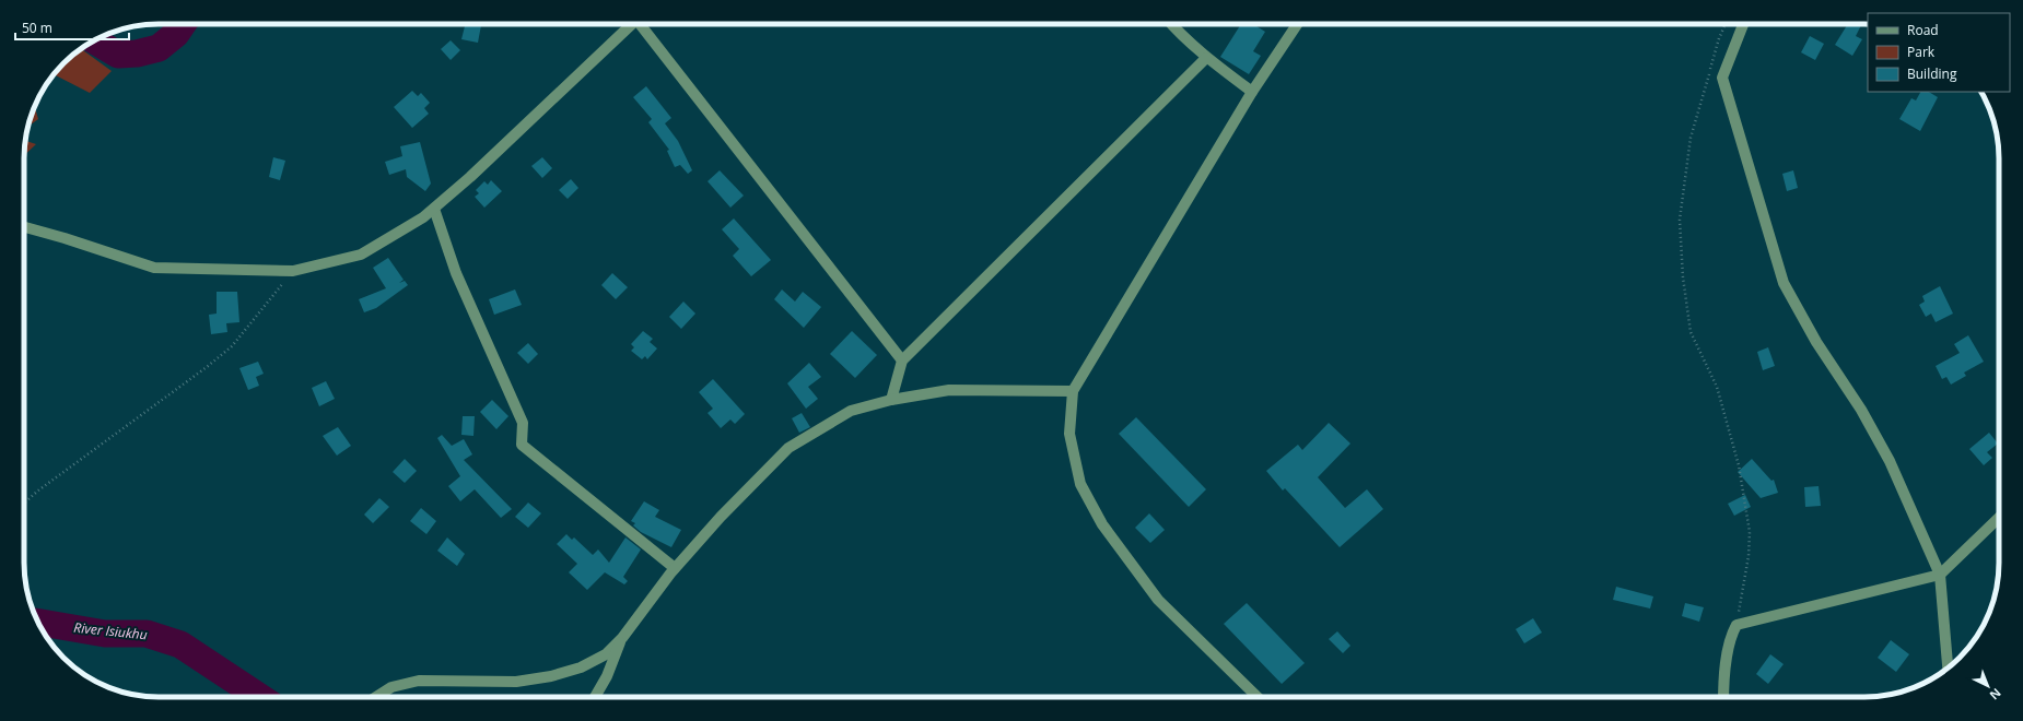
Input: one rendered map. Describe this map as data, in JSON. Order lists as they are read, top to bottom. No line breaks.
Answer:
{"water":["River Isiukhu"],"legend":["Road","Park","Building"],"scale_bar":"50 m","north":"bottom right"}
